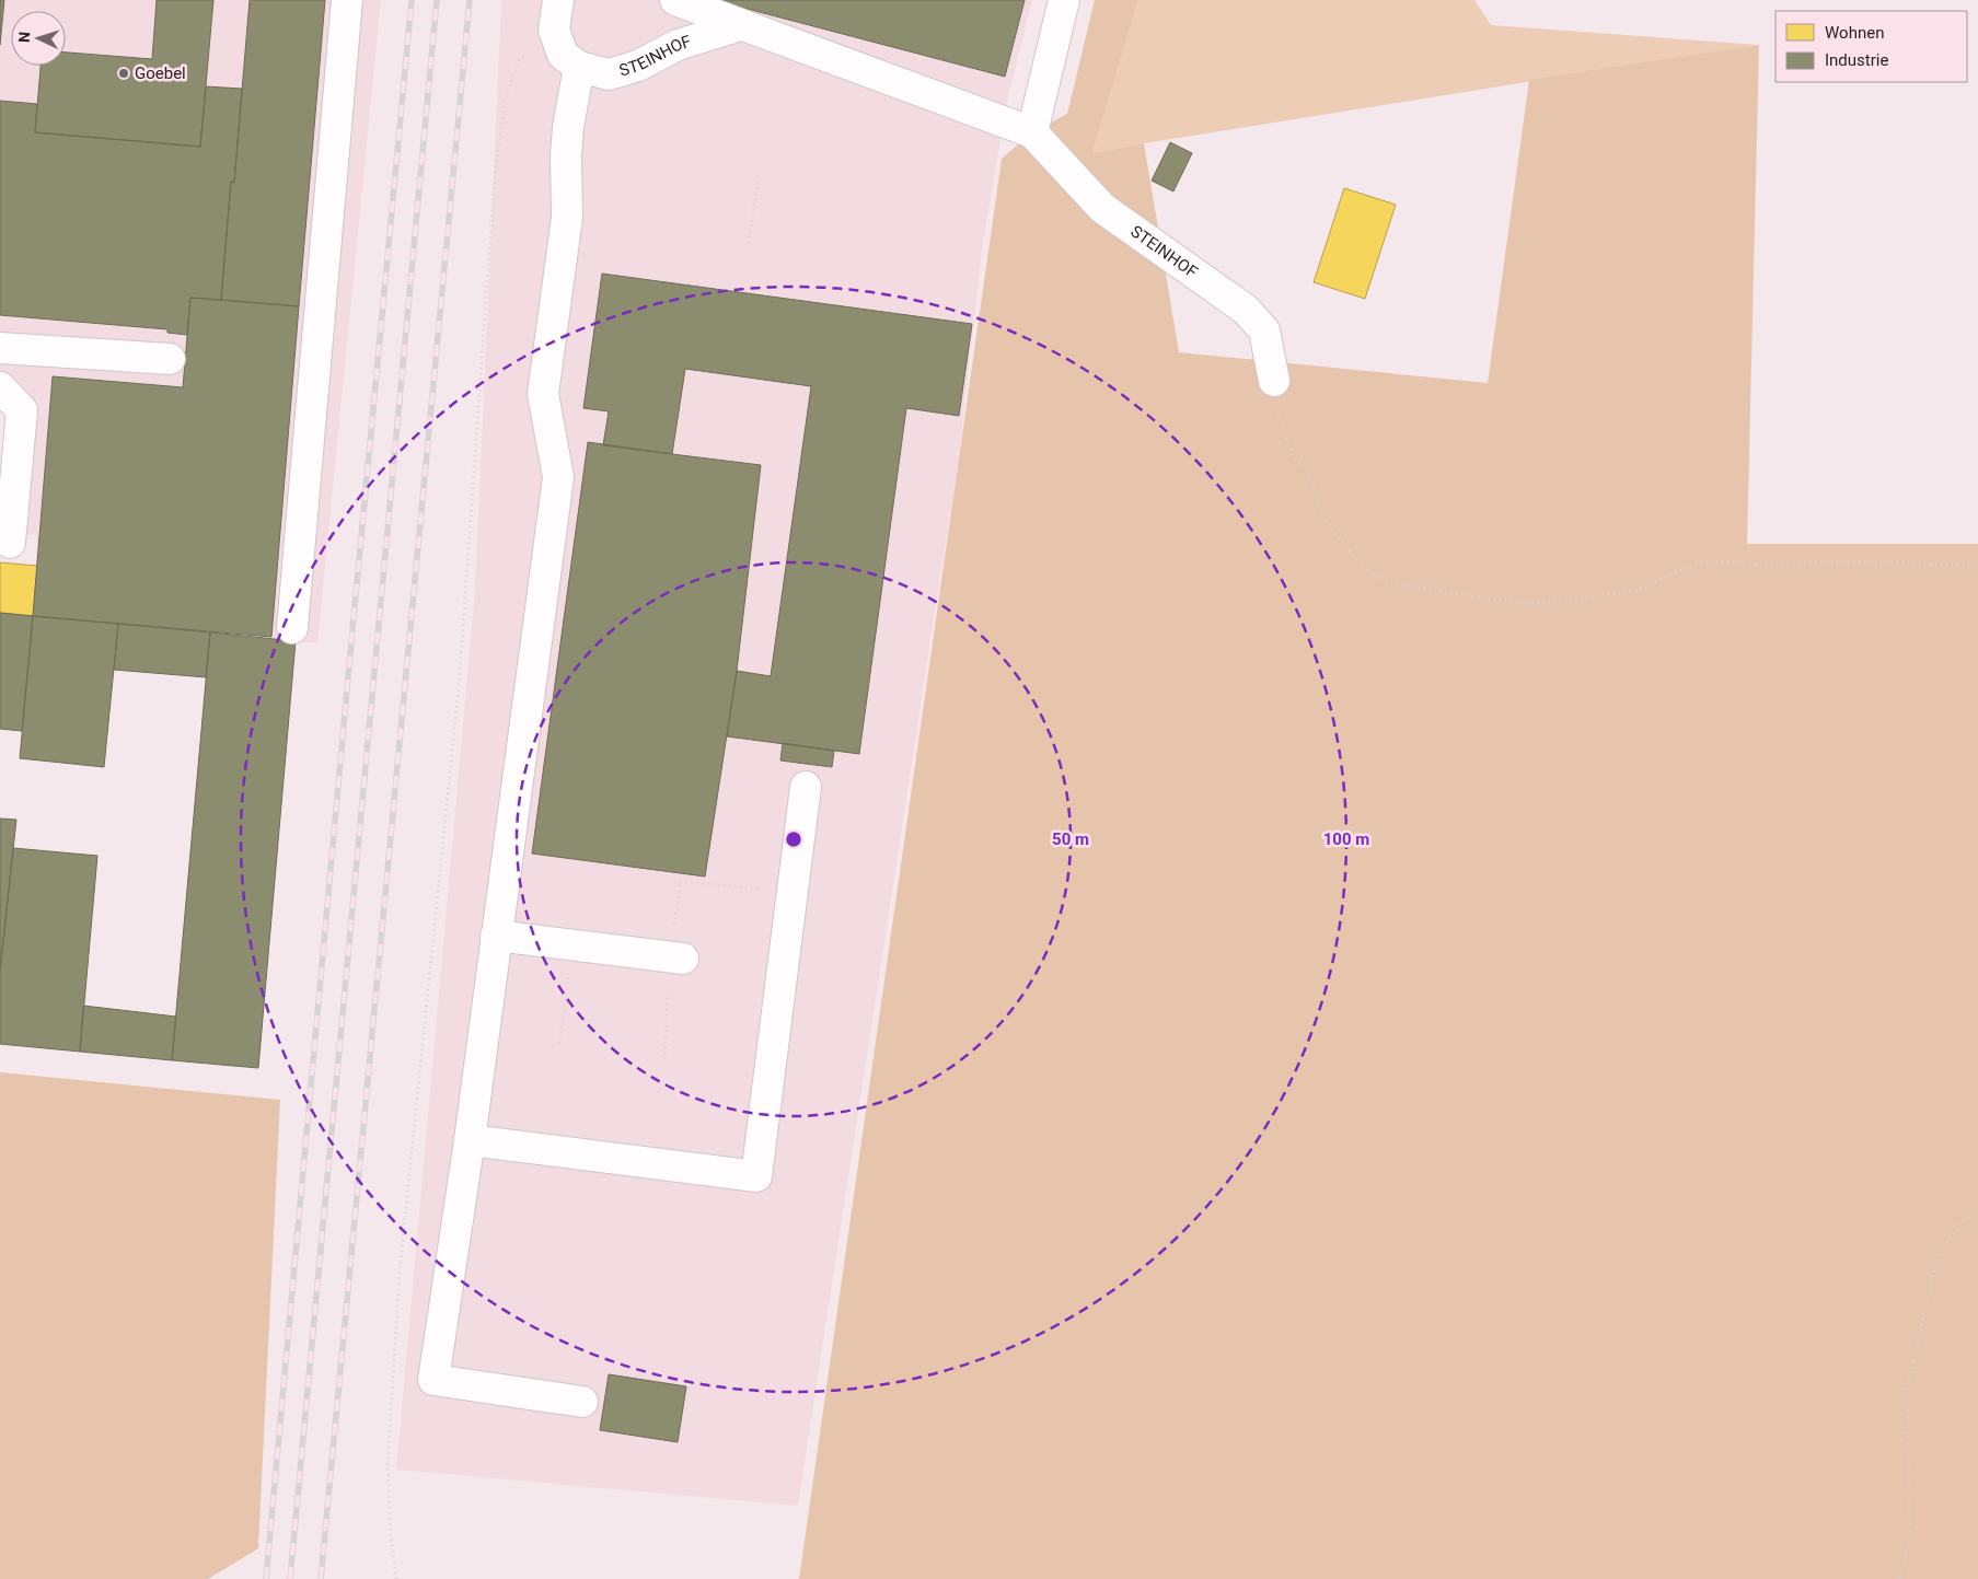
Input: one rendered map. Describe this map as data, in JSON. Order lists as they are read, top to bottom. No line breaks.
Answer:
{"streets":{"street":["STEINHOF"]},"places":["Goebel"],"legend":["Wohnen","Industrie"],"north":"left","rings":["50 m","100 m"]}
